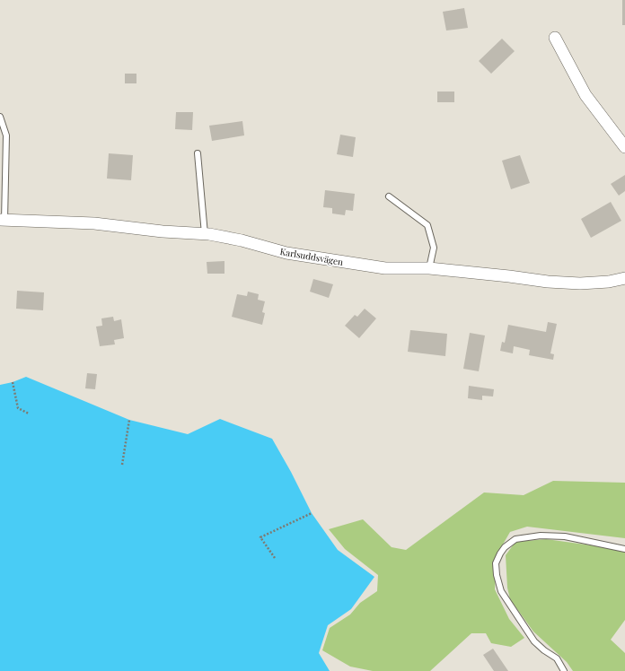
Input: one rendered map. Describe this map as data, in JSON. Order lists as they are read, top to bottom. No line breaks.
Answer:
{"streets":{"street":["Karlsuddsvägen"]}}
